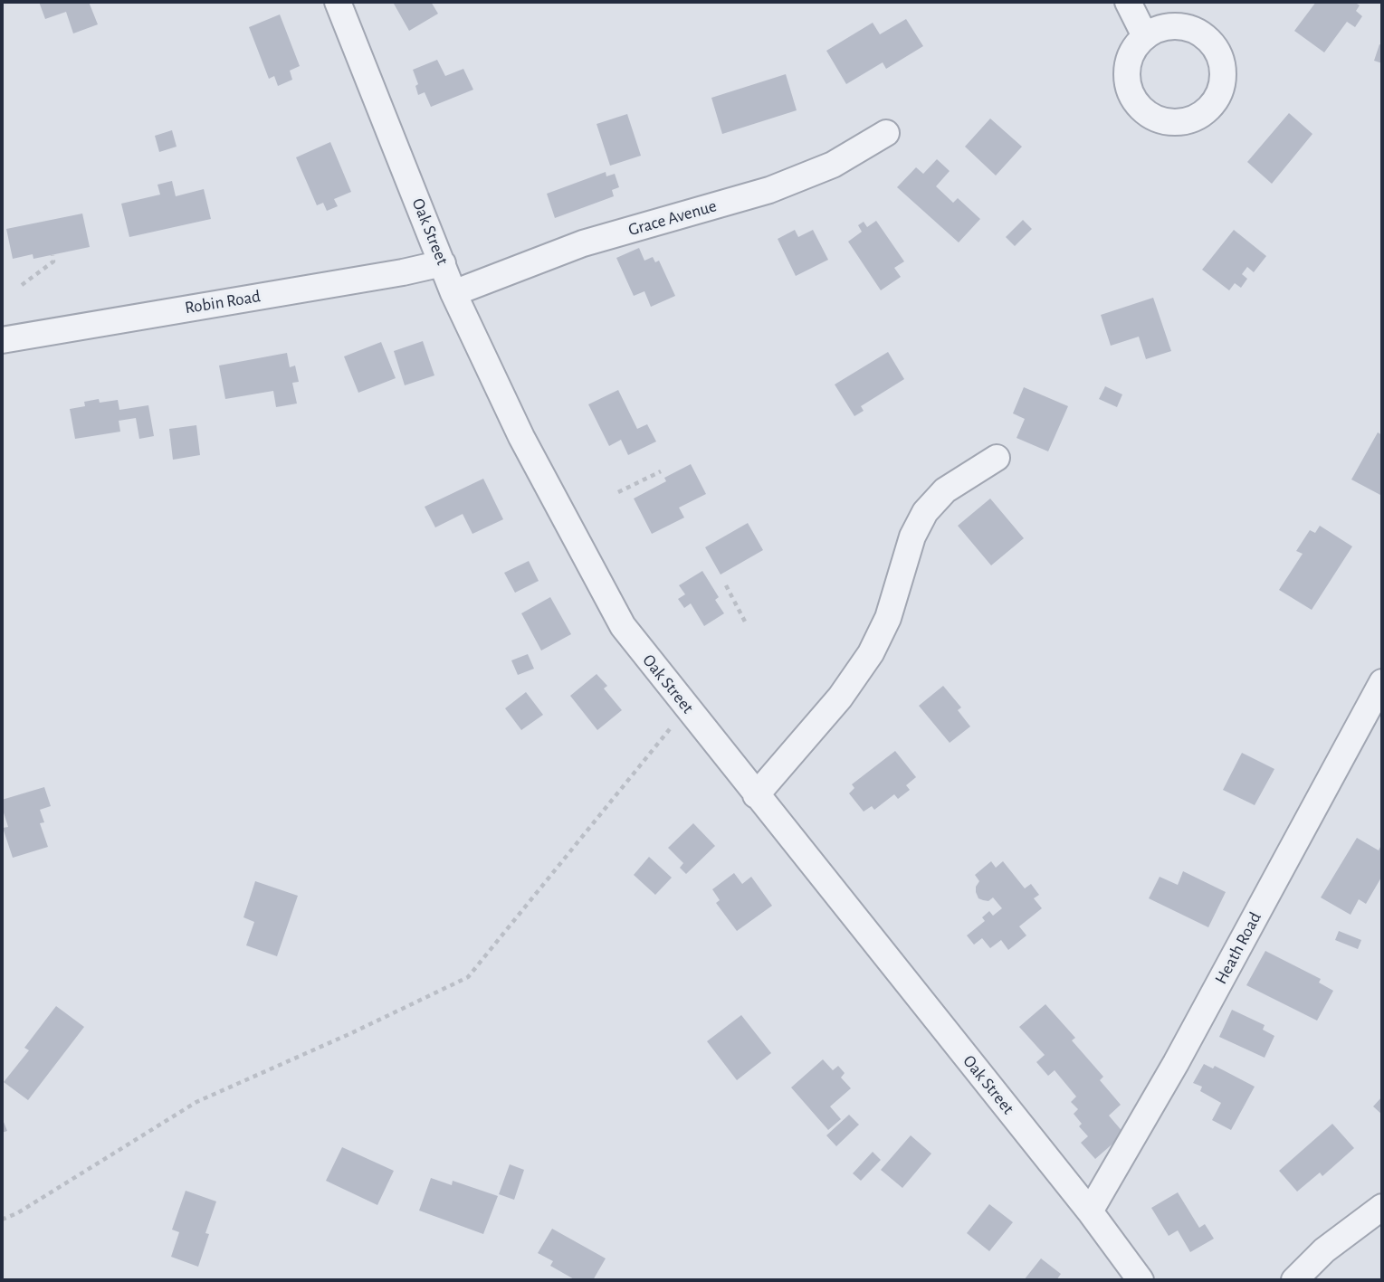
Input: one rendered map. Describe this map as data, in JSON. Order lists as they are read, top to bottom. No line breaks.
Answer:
{"streets":{"street":["Grace Avenue","Oak Street","Robin Road","Heath Road"]},"crossings":[["Grace Avenue","Oak Street"],["Oak Street","Robin Road"],["Oak Street","Heath Road"]]}
